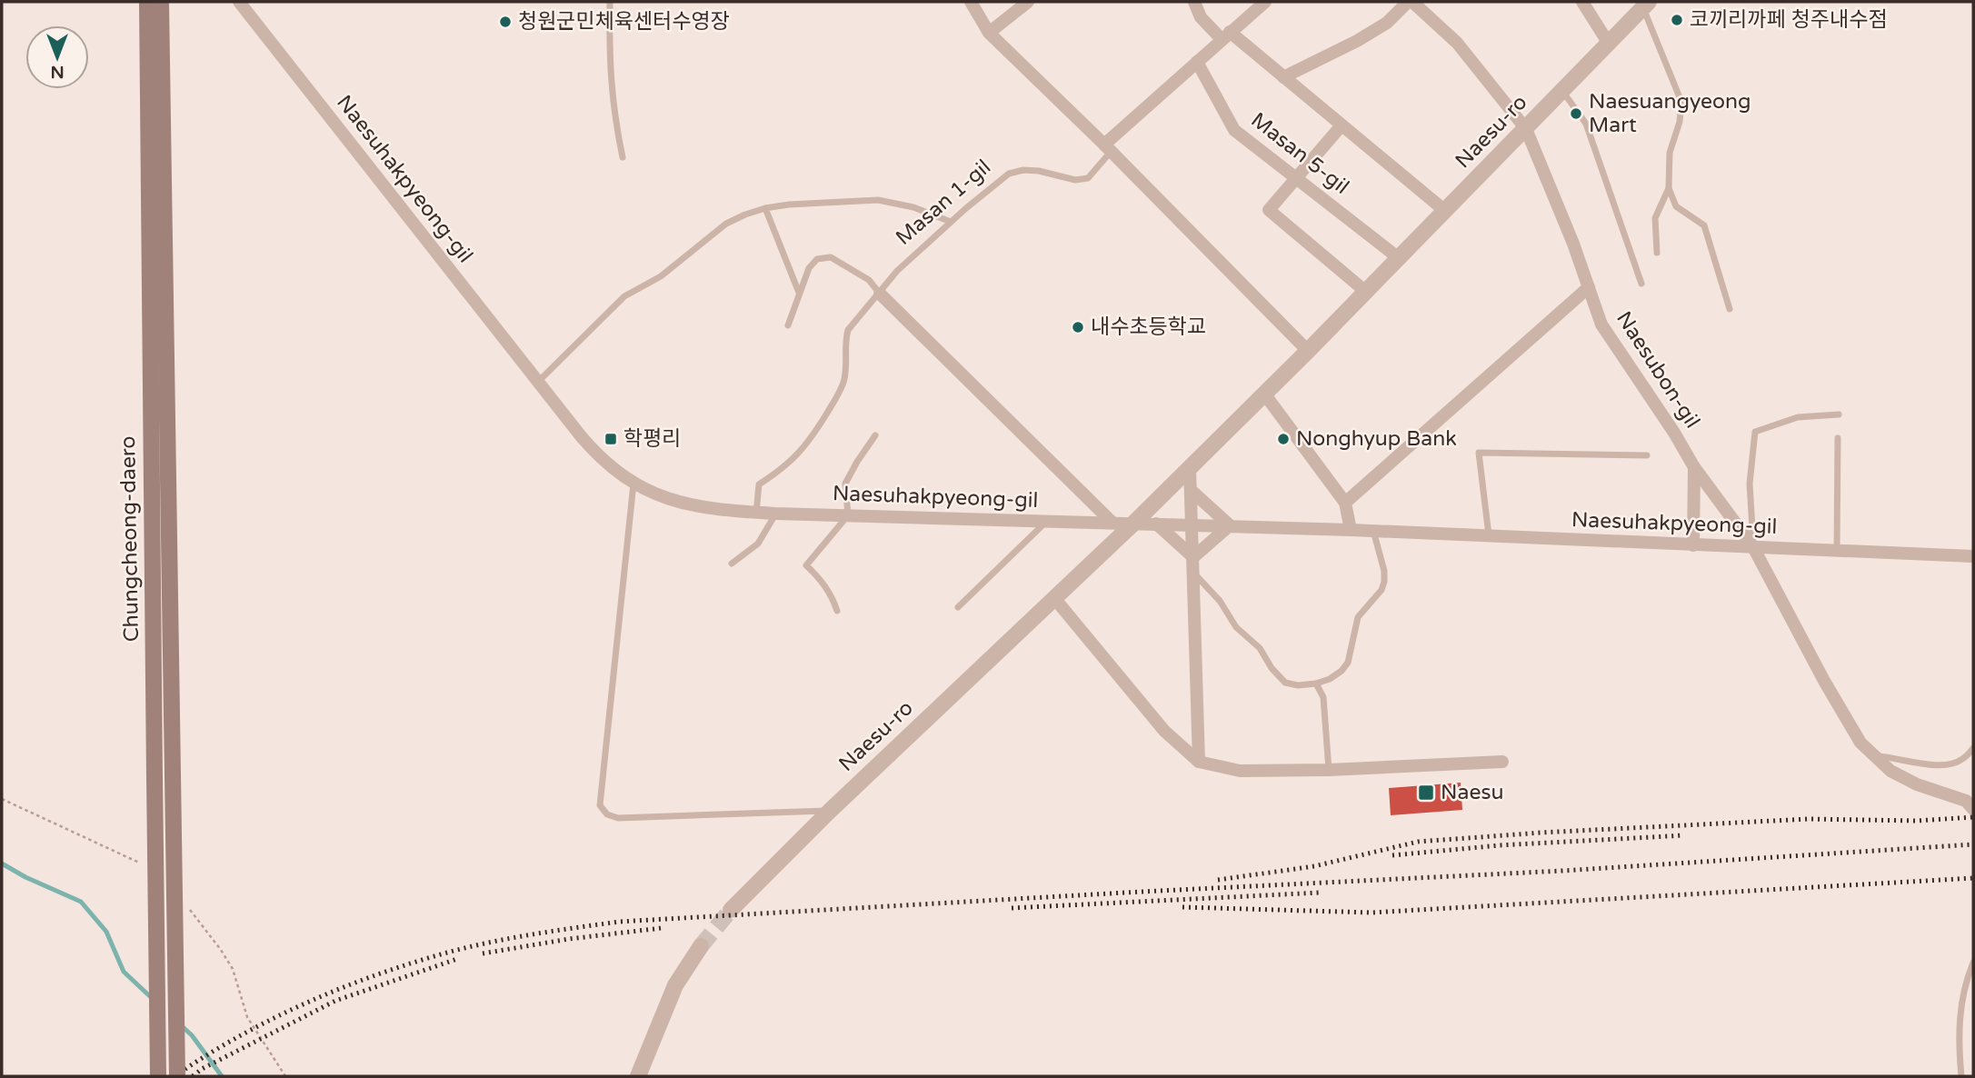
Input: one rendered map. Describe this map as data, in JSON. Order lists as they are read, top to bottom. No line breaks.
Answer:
{"streets":{"main road":["Chungcheong-daero"],"street":["Naesu-ro","Masan 5-gil","Naesuhakpyeong-gil","Naesubon-gil"],"lane":["Masan 1-gil"]},"crossings":[["Naesu-ro","Masan 5-gil"],["Naesu-ro","Naesuhakpyeong-gil"],["Naesu-ro","Naesubon-gil"],["Naesuhakpyeong-gil","Masan 1-gil"],["Naesuhakpyeong-gil","Naesubon-gil"]],"places":{"other":["코끼리까페 청주내수점","청원군민체육센터수영장","Naesuangyeong Mart","내수초등학교","Nonghyup Bank"],"transit":["학평리","Naesu"]},"north":"bottom"}
